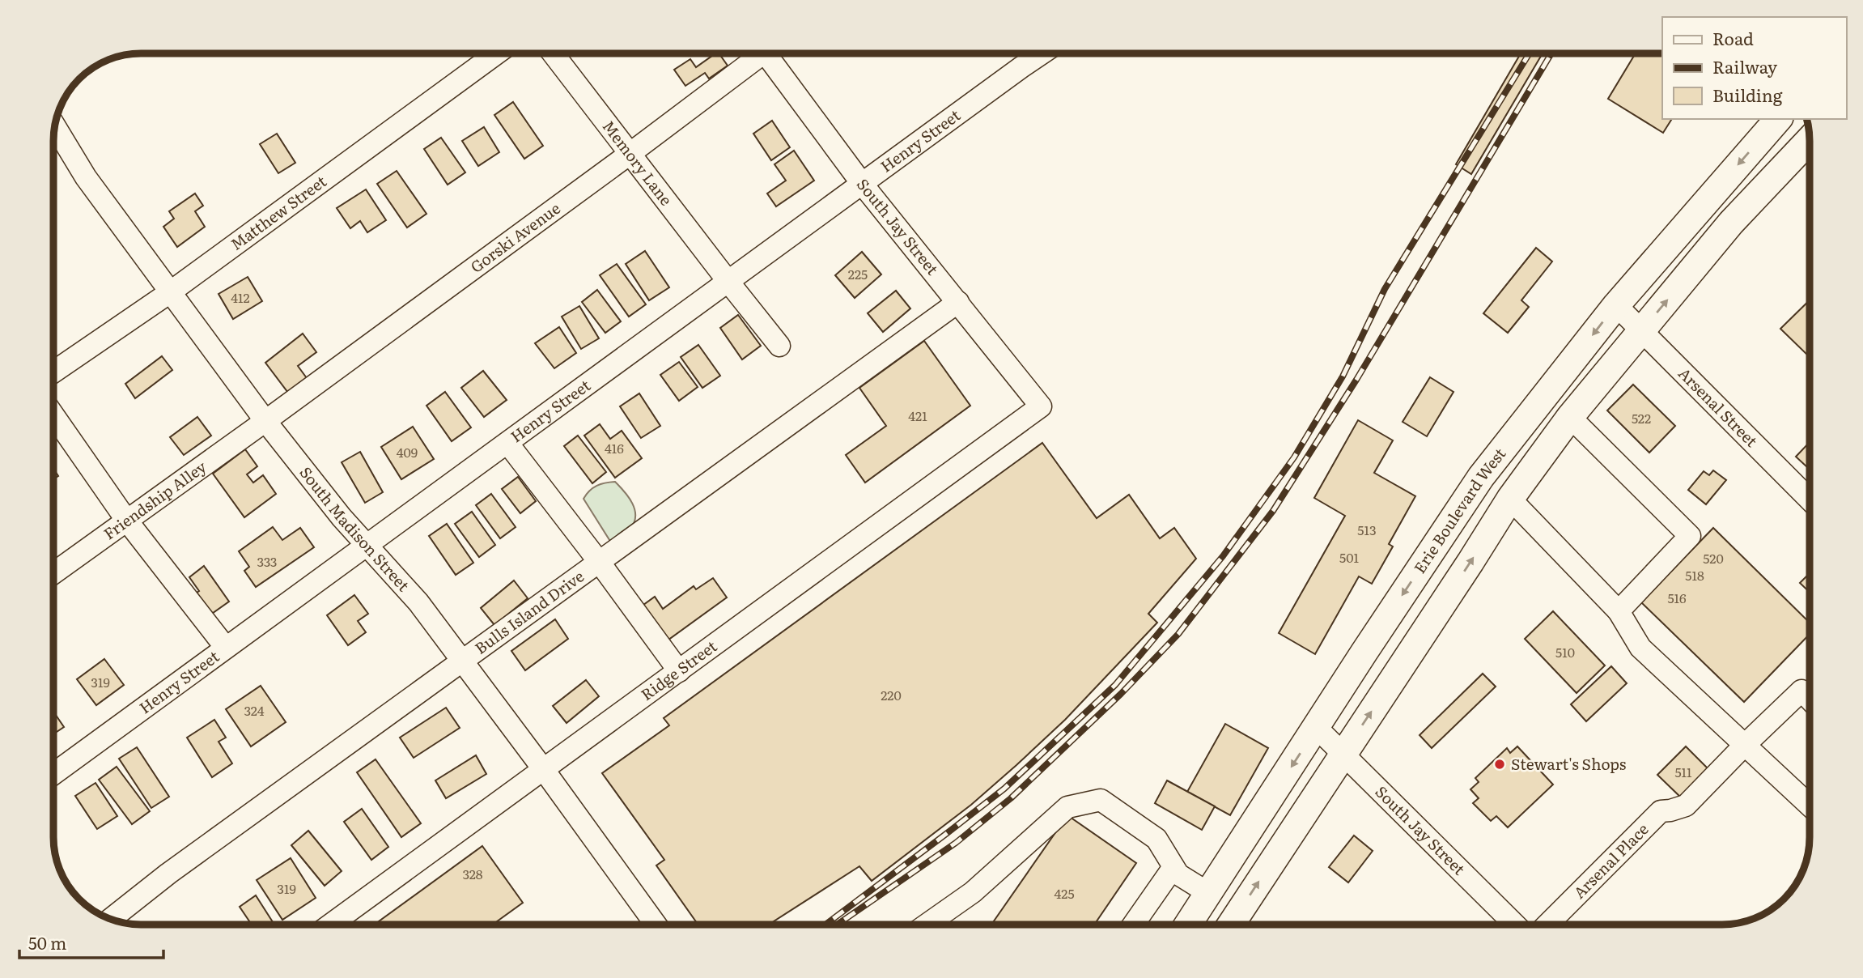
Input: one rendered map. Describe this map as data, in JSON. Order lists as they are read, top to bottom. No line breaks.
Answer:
{"streets":{"main road":["Erie Boulevard West"],"street":["Henry Street","Memory Lane","Matthew Street","South Jay Street","Gorski Avenue","Arsenal Street","Friendship Alley","South Madison Street","Bulls Island Drive","Ridge Street","Arsenal Place"]},"crossings":[["Henry Street","Memory Lane"],["Henry Street","South Jay Street"],["Henry Street","South Madison Street"],["Memory Lane","Gorski Avenue"],["Matthew Street","South Madison Street"],["South Jay Street","Erie Boulevard West"],["South Jay Street","Bulls Island Drive"],["South Jay Street","Ridge Street"],["Gorski Avenue","Friendship Alley"],["Gorski Avenue","South Madison Street"],["Arsenal Street","Erie Boulevard West"],["Friendship Alley","South Madison Street"],["South Madison Street","Bulls Island Drive"],["South Madison Street","Ridge Street"]],"places":["Stewart's Shops"],"house_numbers":["225","412","421","522","416","409","513","501","520","333","518","516","510","319","220","324","511","328","319","425"],"legend":["Road","Railway","Building"],"scale_bar":"50 m"}
